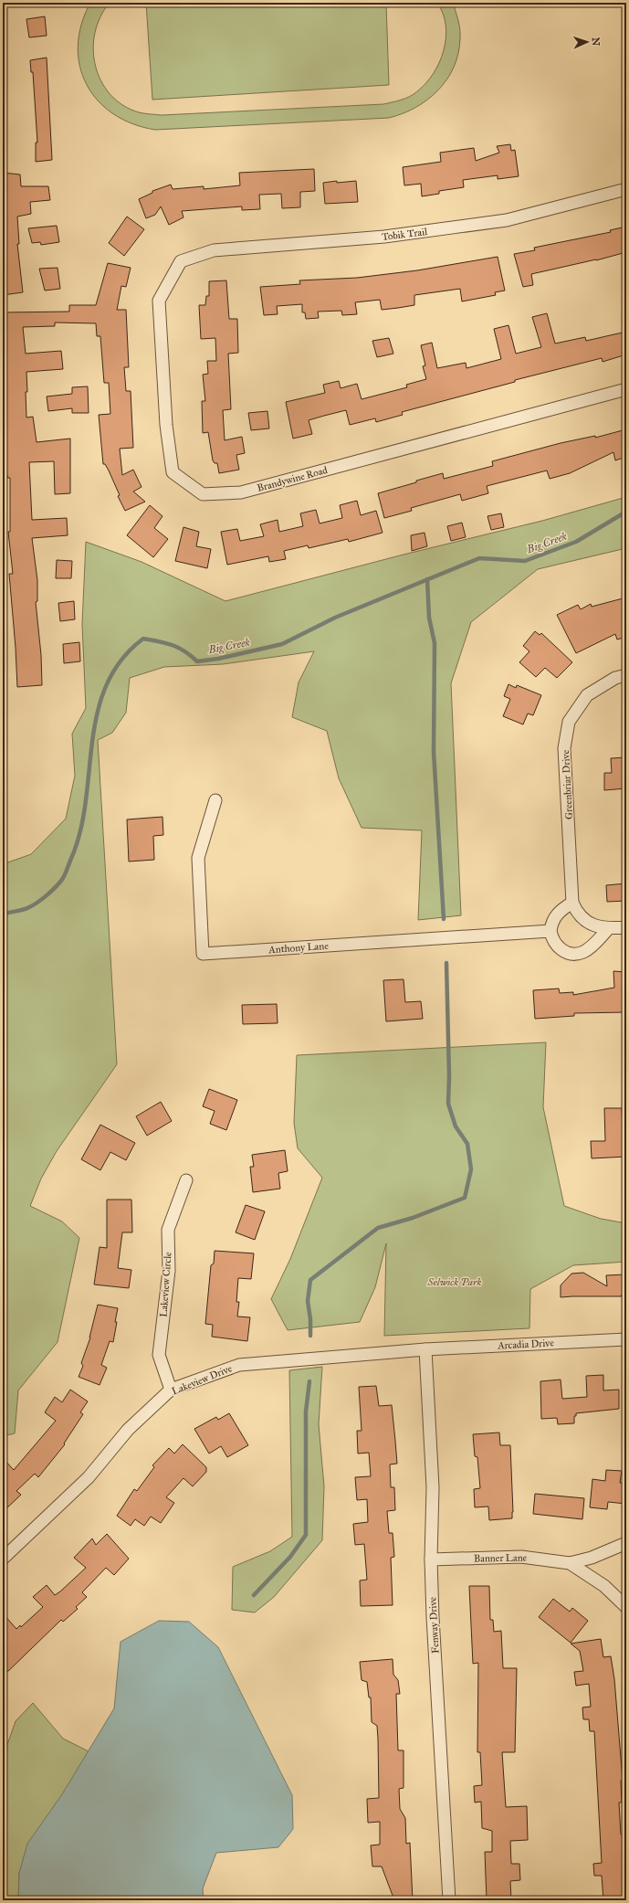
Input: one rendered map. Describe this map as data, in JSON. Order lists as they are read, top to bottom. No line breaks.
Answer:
{"streets":{"street":["Tobik Trail","Brandywine Road","Greenbriar Drive","Anthony Lane","Lakeview Circle","Arcadia Drive","Lakeview Drive","Banner Lane","Fenway Drive"]},"crossings":[["Tobik Trail","Brandywine Road"],["Lakeview Circle","Lakeview Drive"],["Arcadia Drive","Lakeview Drive"],["Arcadia Drive","Fenway Drive"],["Lakeview Drive","Fenway Drive"],["Banner Lane","Fenway Drive"]],"water":["Big Creek"],"parks":["Selwick Park"],"north":"right"}
